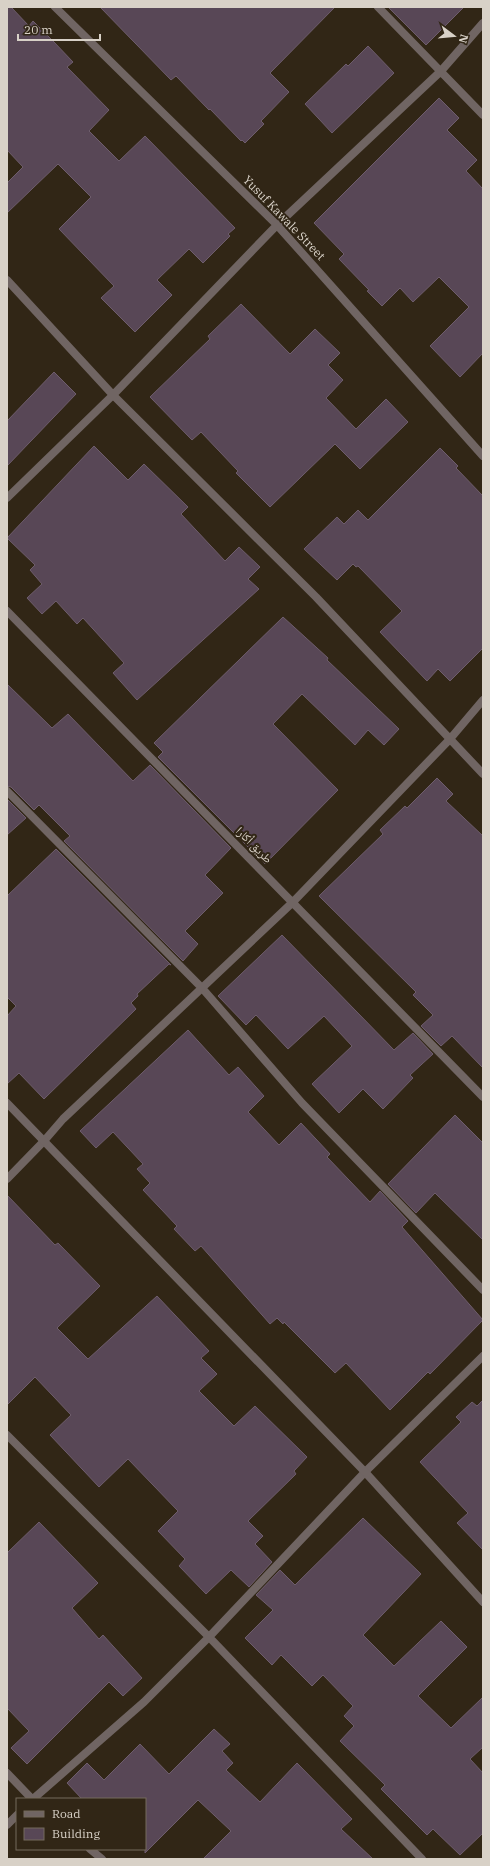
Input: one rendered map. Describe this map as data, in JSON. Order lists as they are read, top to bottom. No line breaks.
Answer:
{"streets":{"street":["Yusuf Kawale Street","طريق أكارا"]},"legend":["Road","Building"],"scale_bar":"20 m","north":"right"}
